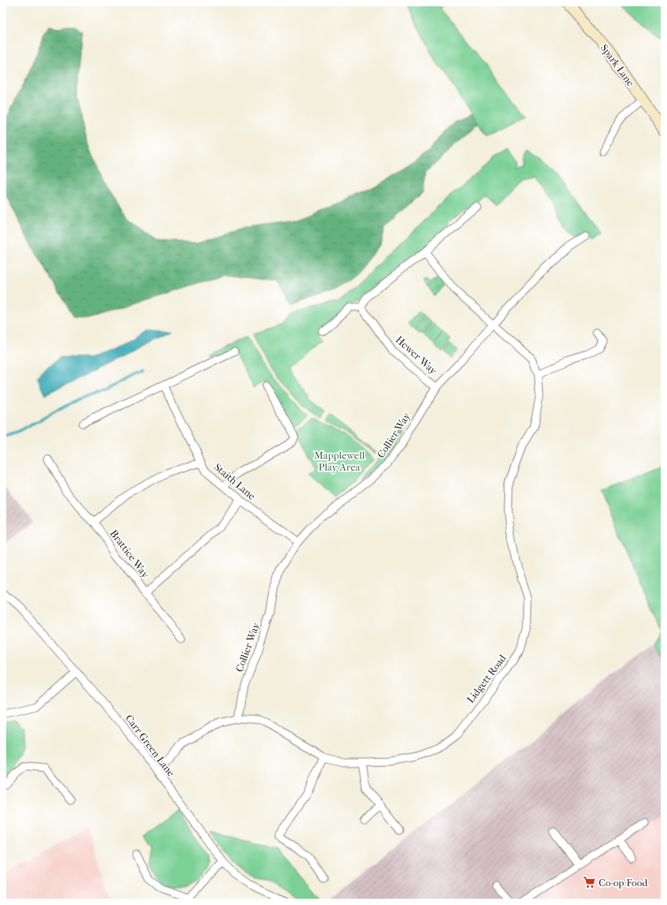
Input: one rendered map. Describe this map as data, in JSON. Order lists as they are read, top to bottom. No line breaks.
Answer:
{"streets":{"main road":["Spark Lane"],"street":["Hewer Way","Collier Way","Staith Lane","Brattice Way","Lidgett Road","Carr Green Lane"]},"crossings":[["Hewer Way","Collier Way"],["Collier Way","Staith Lane"],["Collier Way","Lidgett Road"],["Staith Lane","Brattice Way"],["Lidgett Road","Carr Green Lane"]],"parks":["Mapplewell Play Area"],"places":{"supermarket":["Co-op Food"]}}
